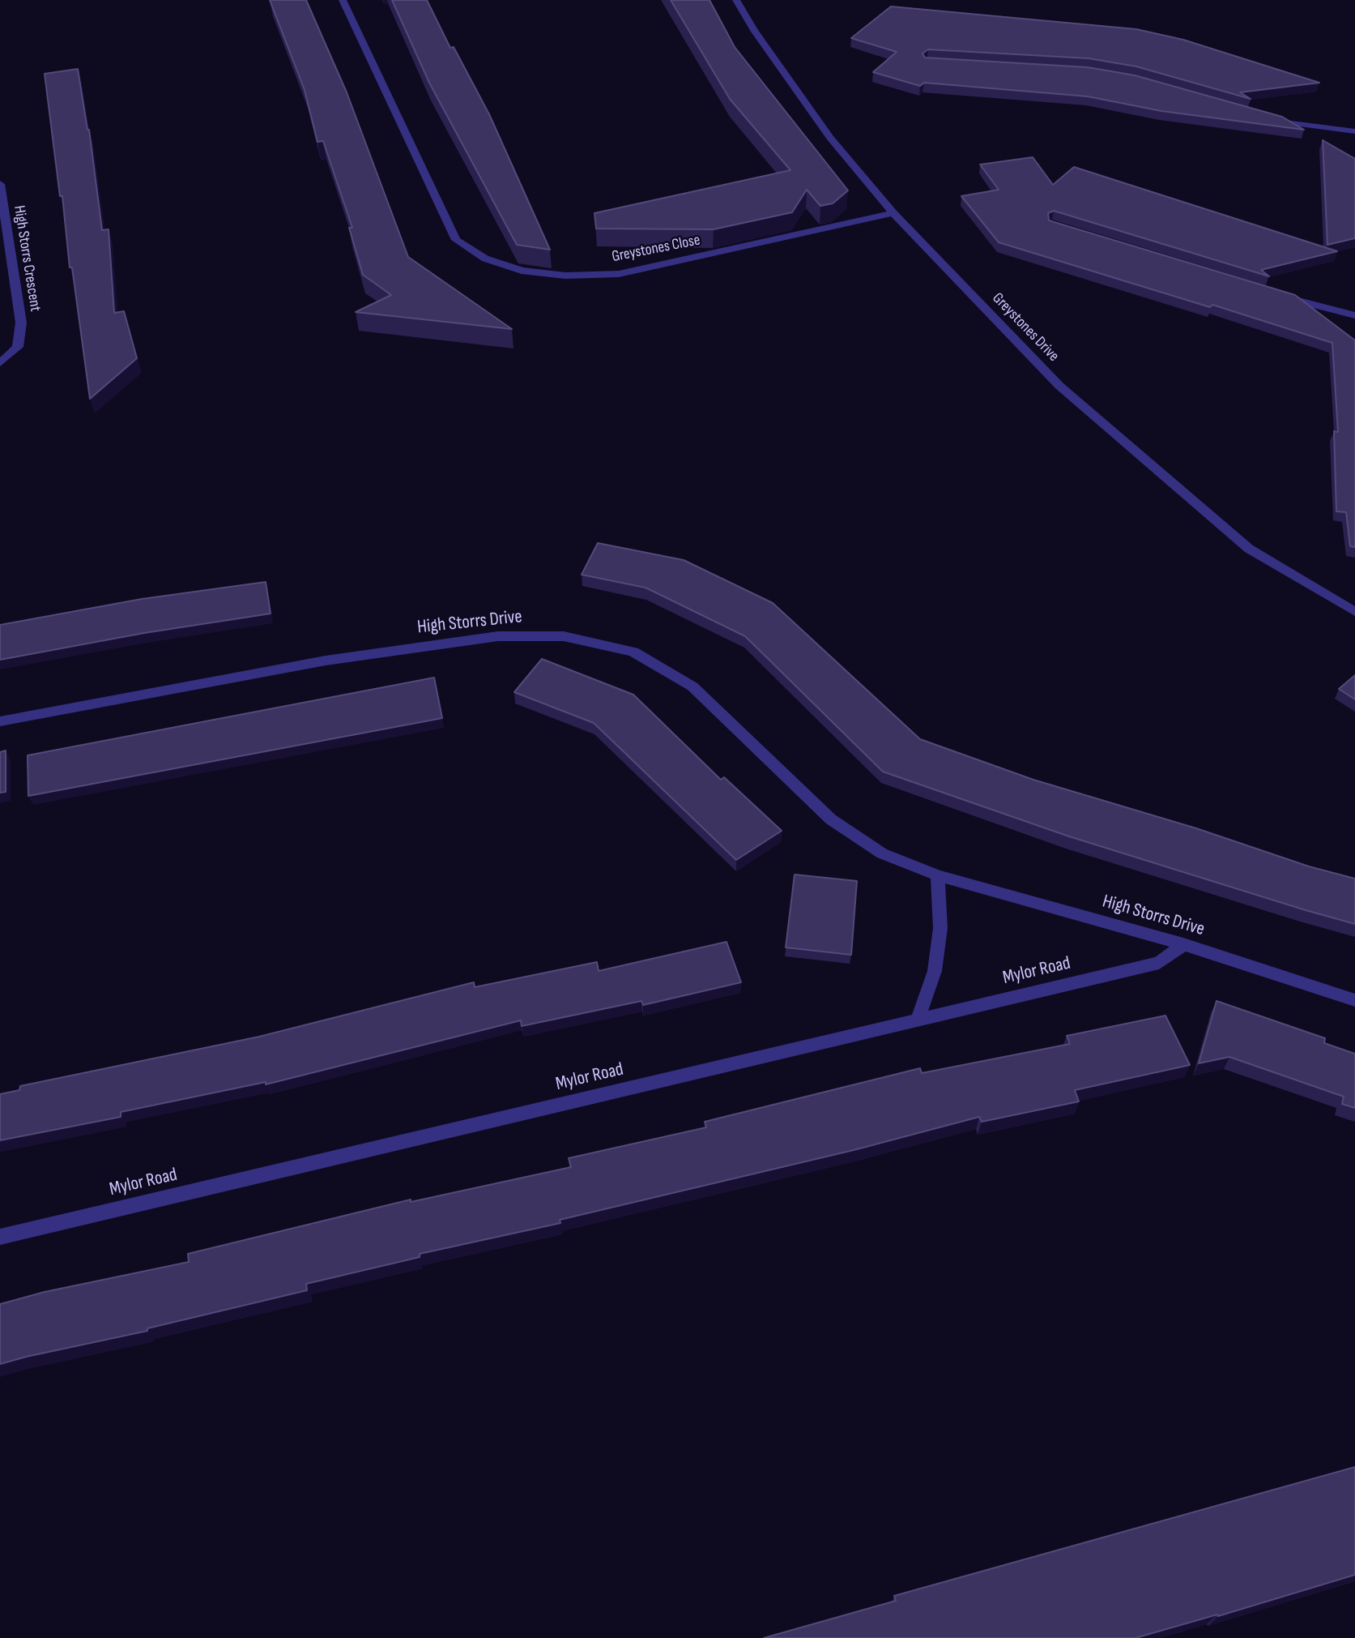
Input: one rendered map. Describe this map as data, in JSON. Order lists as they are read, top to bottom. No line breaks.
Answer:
{"streets":{"street":["Greystones Close","High Storrs Crescent","Greystones Drive","High Storrs Drive","Mylor Road"]},"crossings":[["Greystones Close","Greystones Drive"],["High Storrs Drive","Mylor Road"]]}
